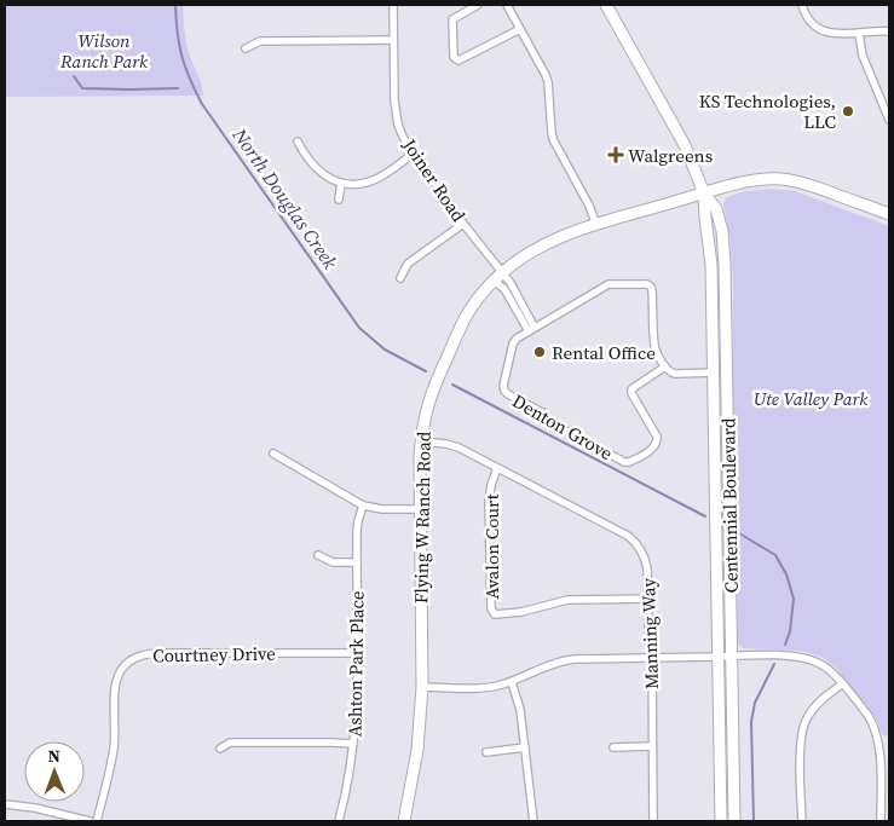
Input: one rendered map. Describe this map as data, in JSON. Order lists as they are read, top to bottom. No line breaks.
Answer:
{"streets":{"main road":["Centennial Boulevard","Flying W Ranch Road"],"street":["Joiner Road","Denton Grove","Avalon Court","Manning Way","Courtney Drive","Ashton Park Place"]},"crossings":[["Joiner Road","Flying W Ranch Road"],["Centennial Boulevard","Flying W Ranch Road"],["Flying W Ranch Road","Manning Way"],["Avalon Court","Manning Way"],["Courtney Drive","Ashton Park Place"]],"water":["North Douglas Creek"],"parks":["Wilson Ranch Park","Ute Valley Park"],"places":{"other":["KS Technologies, LLC","Rental Office"],"health":["Walgreens"]},"north":"top"}
